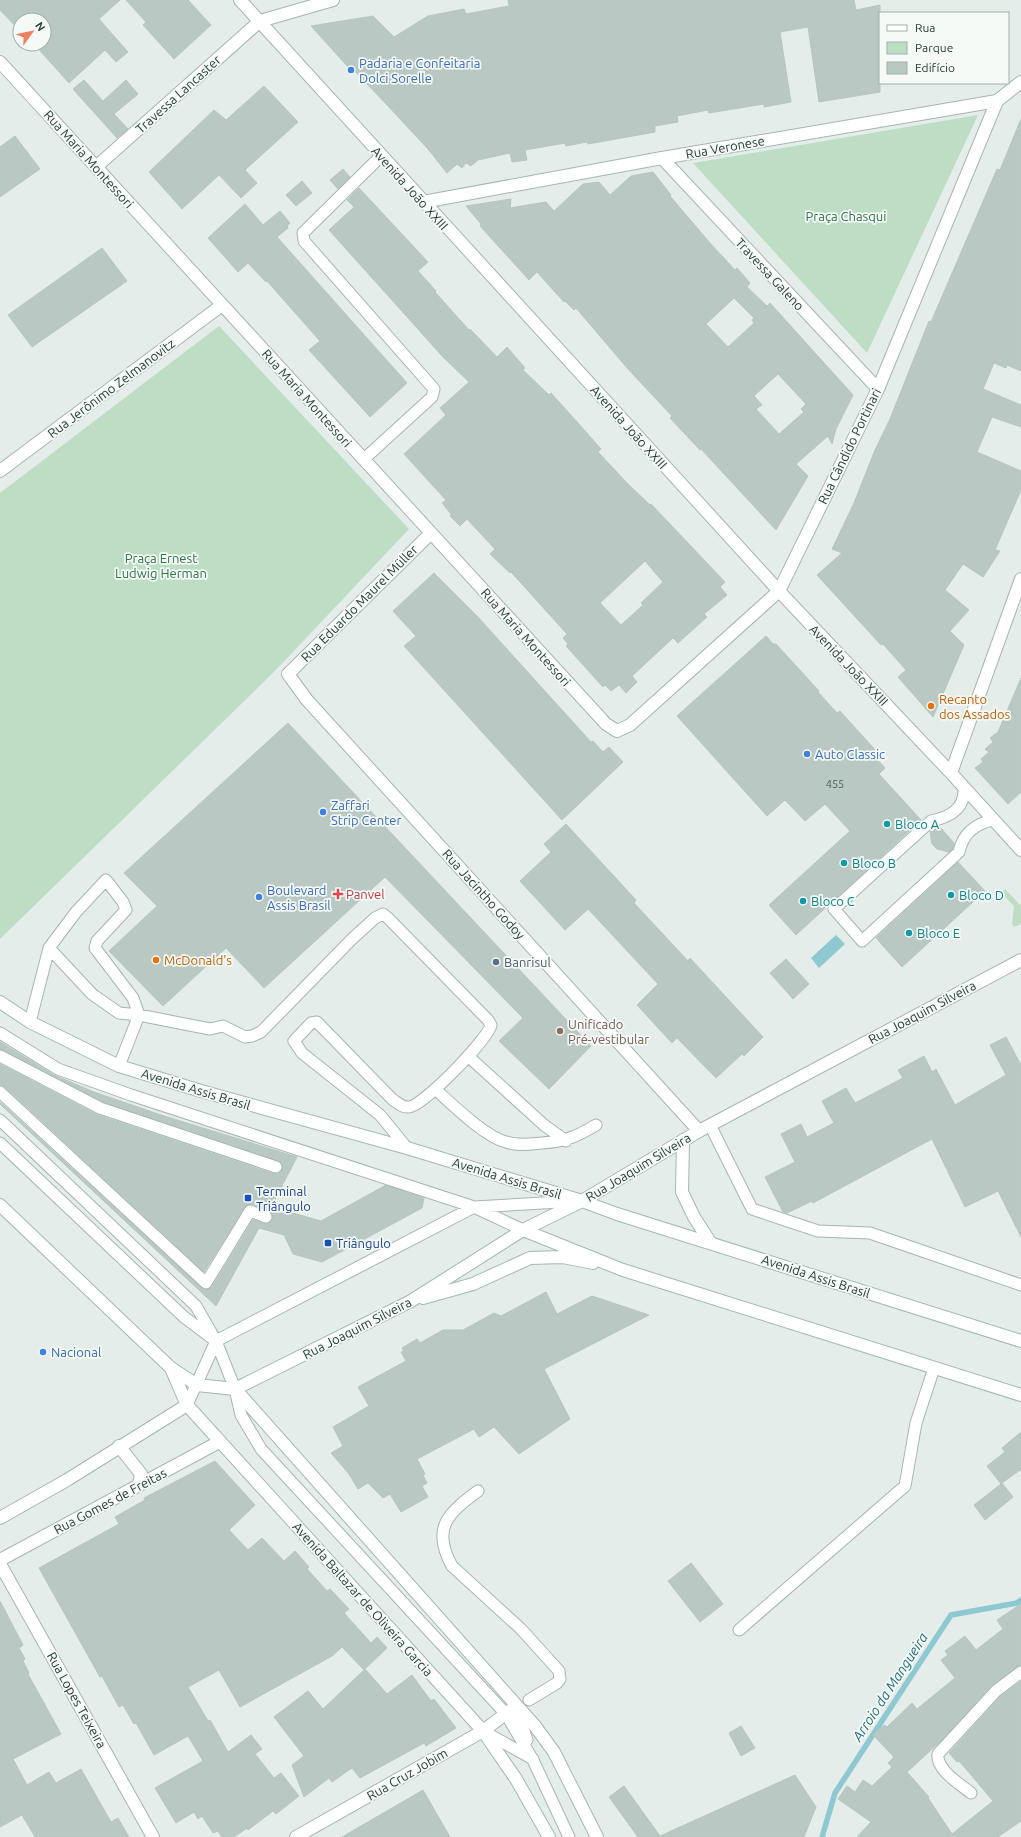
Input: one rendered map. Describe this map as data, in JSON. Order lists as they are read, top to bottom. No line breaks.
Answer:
{"streets":{"street":["Travessa Lancaster","Rua Veronese","Rua Maria Montessori","Avenida João XXIII","Travessa Galeno","Rua Jerônimo Zelmanovitz","Rua Cândido Portinari","Rua Eduardo Maurel Müller","Rua Jacintho Godoy","Rua Joaquim Silveira","Avenida Assis Brasil","Rua Gomes de Freitas","Avenida Baltazar de Oliveira Garcia","Rua Lopes Teixeira","Rua Cruz Jobim"]},"crossings":[["Travessa Lancaster","Rua Maria Montessori"],["Travessa Lancaster","Avenida João XXIII"],["Rua Veronese","Avenida João XXIII"],["Rua Veronese","Travessa Galeno"],["Rua Veronese","Rua Cândido Portinari"],["Rua Maria Montessori","Rua Jerônimo Zelmanovitz"],["Rua Maria Montessori","Rua Cândido Portinari"],["Rua Maria Montessori","Rua Eduardo Maurel Müller"],["Avenida João XXIII","Rua Cândido Portinari"],["Travessa Galeno","Rua Cândido Portinari"],["Rua Eduardo Maurel Müller","Rua Jacintho Godoy"],["Rua Jacintho Godoy","Rua Joaquim Silveira"],["Rua Joaquim Silveira","Avenida Assis Brasil"],["Rua Gomes de Freitas","Avenida Baltazar de Oliveira Garcia"],["Avenida Baltazar de Oliveira Garcia","Rua Cruz Jobim"]],"water":["Arroio da Mangueira"],"parks":["Praça Chasqui","Praça Ernest Ludwig Herman"],"places":{"other":["Padaria e Confeitaria Dolci Sorelle","Recanto dos Assados","Auto Classic","Zaffari Strip Center","Bloco A","Bloco B","Bloco D","Boulevard Assis Brasil","Bloco C","Bloco E","McDonald's","Banrisul","Unificado Pré-vestibular","Nacional"],"health":["Panvel"],"transit":["Terminal Triângulo","Triângulo"]},"house_numbers":["455"],"legend":["Rua","Parque","Edifício"],"north":"top right"}
